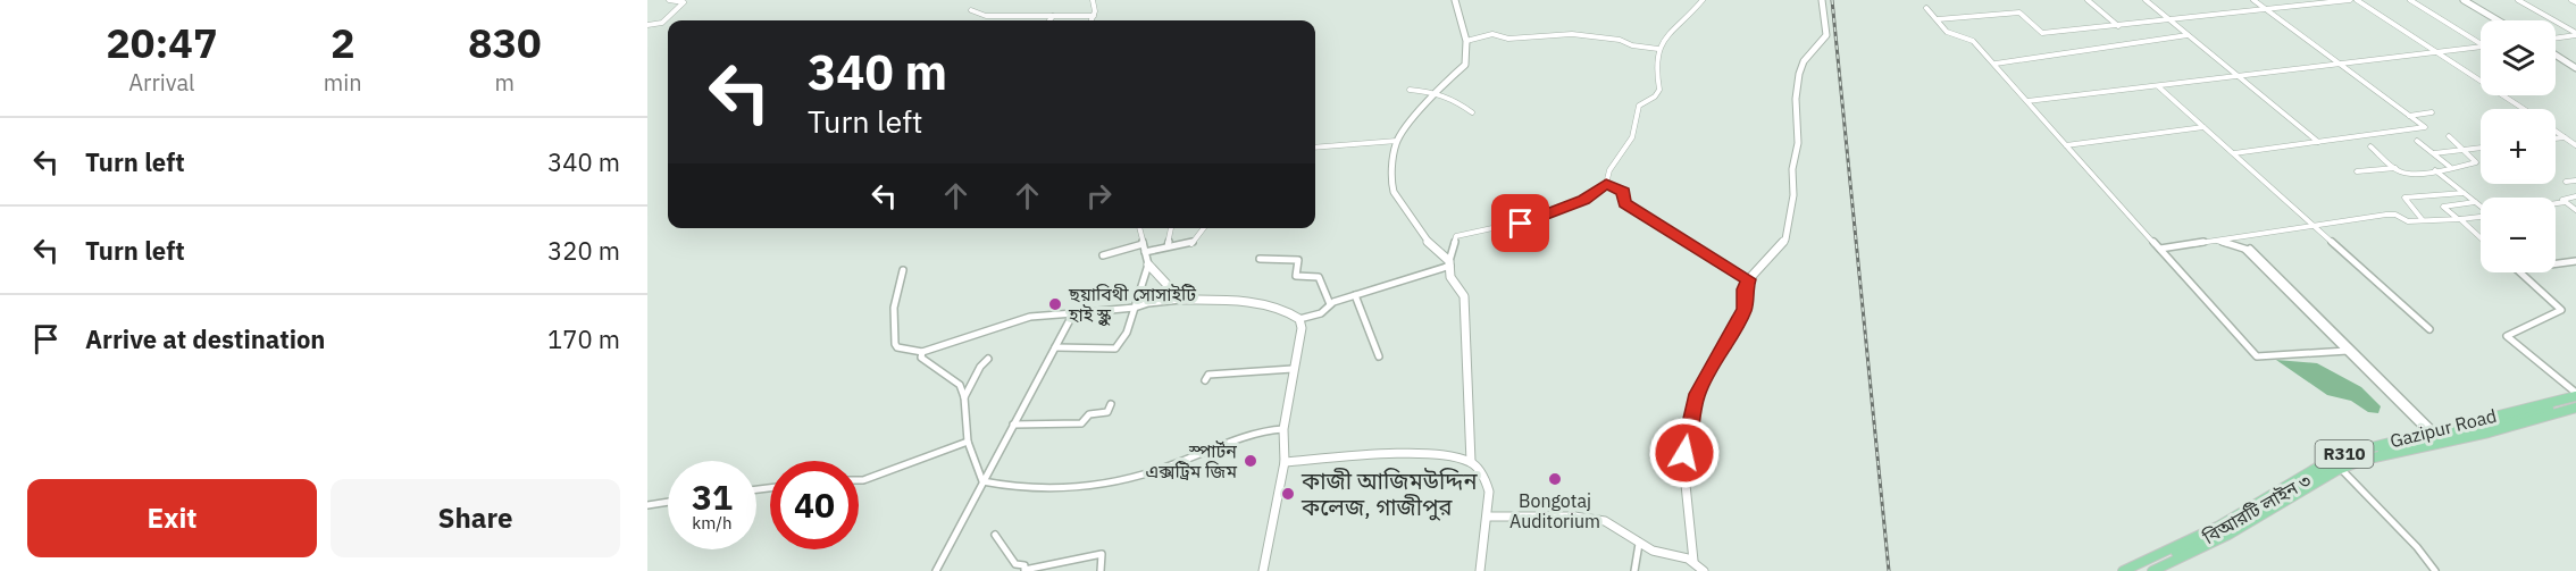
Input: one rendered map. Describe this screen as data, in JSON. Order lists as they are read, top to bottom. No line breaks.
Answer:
{"streets":{"main road":["Gazipur Road","R310","বিআরটি লাইন ৩"]},"crossings":[["Gazipur Road","R310"],["Gazipur Road","বিআরটি লাইন ৩"],["R310","বিআরটি লাইন ৩"]],"places":["ছয়াবিথী সোসাইটি হাই স্কুল","স্পার্টন এক্সট্রিম জিম","Bongotaj Auditorium","কাজী আজিমউদ্দিন কলেজ, গাজীপুর"],"page":{"eta":["20:47","Arrival","2","min","830","m"],"map_buttons":["+","−"],"turn":["340 m","Turn left"],"list":[{"name":"Turn left","value":"340 m"},{"name":"Turn left","value":"320 m"},{"name":"Arrive at destination","value":"170 m"}],"speed":"31 km/h","limit":"40","buttons":["Exit","Share"]}}
